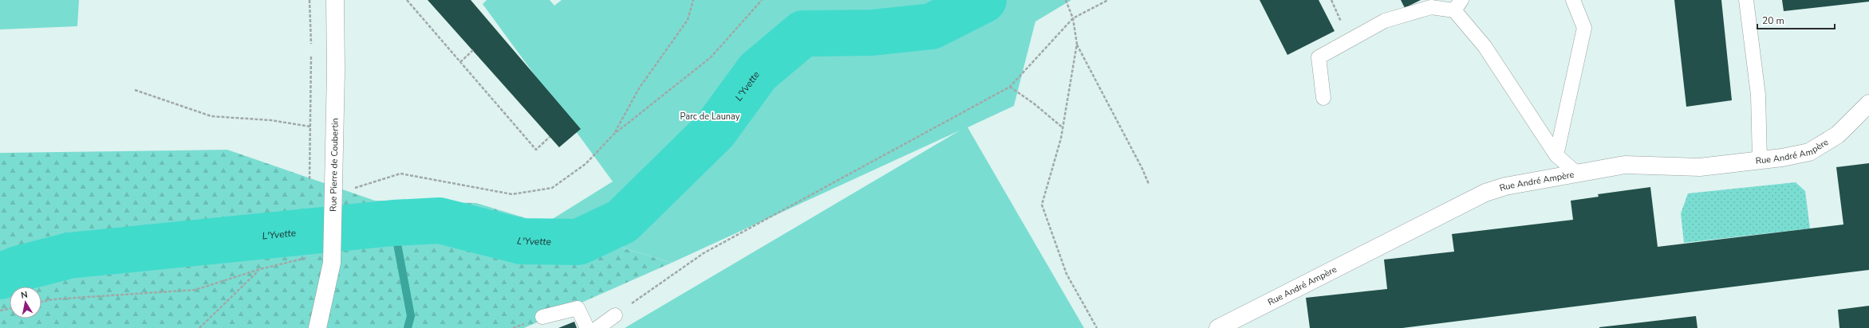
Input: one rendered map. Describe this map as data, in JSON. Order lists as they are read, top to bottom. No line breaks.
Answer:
{"streets":{"street":["Rue André Ampère","Rue Pierre de Coubertin"]},"water":["L'Yvette"],"parks":["Parc de Launay"],"scale_bar":"20 m","north":"top"}
